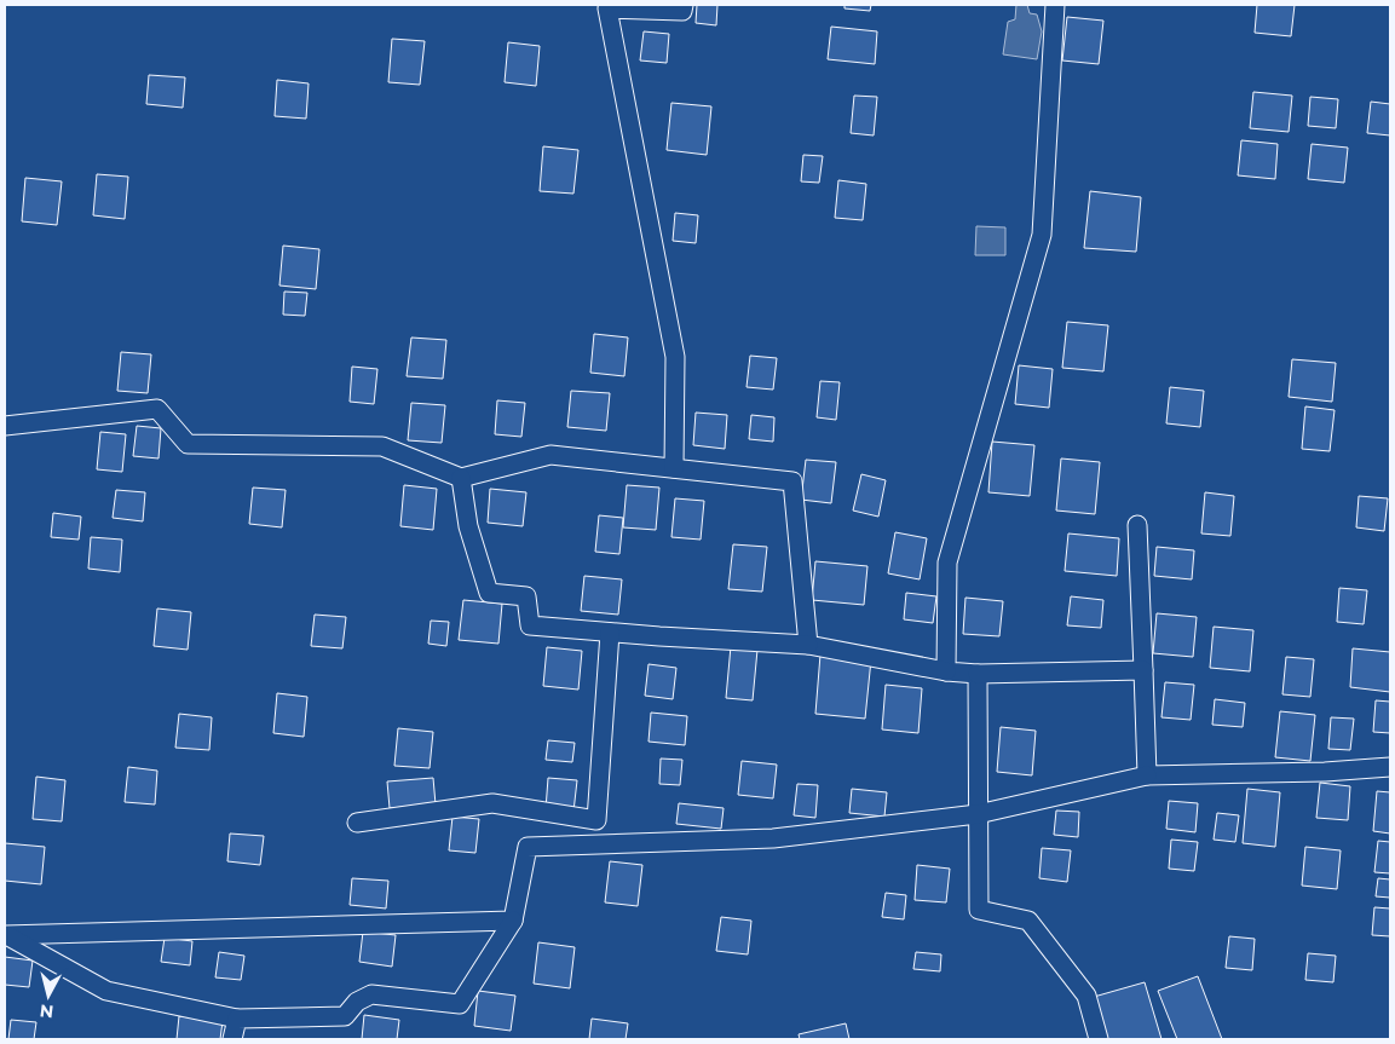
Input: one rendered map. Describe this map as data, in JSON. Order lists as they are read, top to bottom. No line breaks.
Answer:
{"north":"bottom"}
